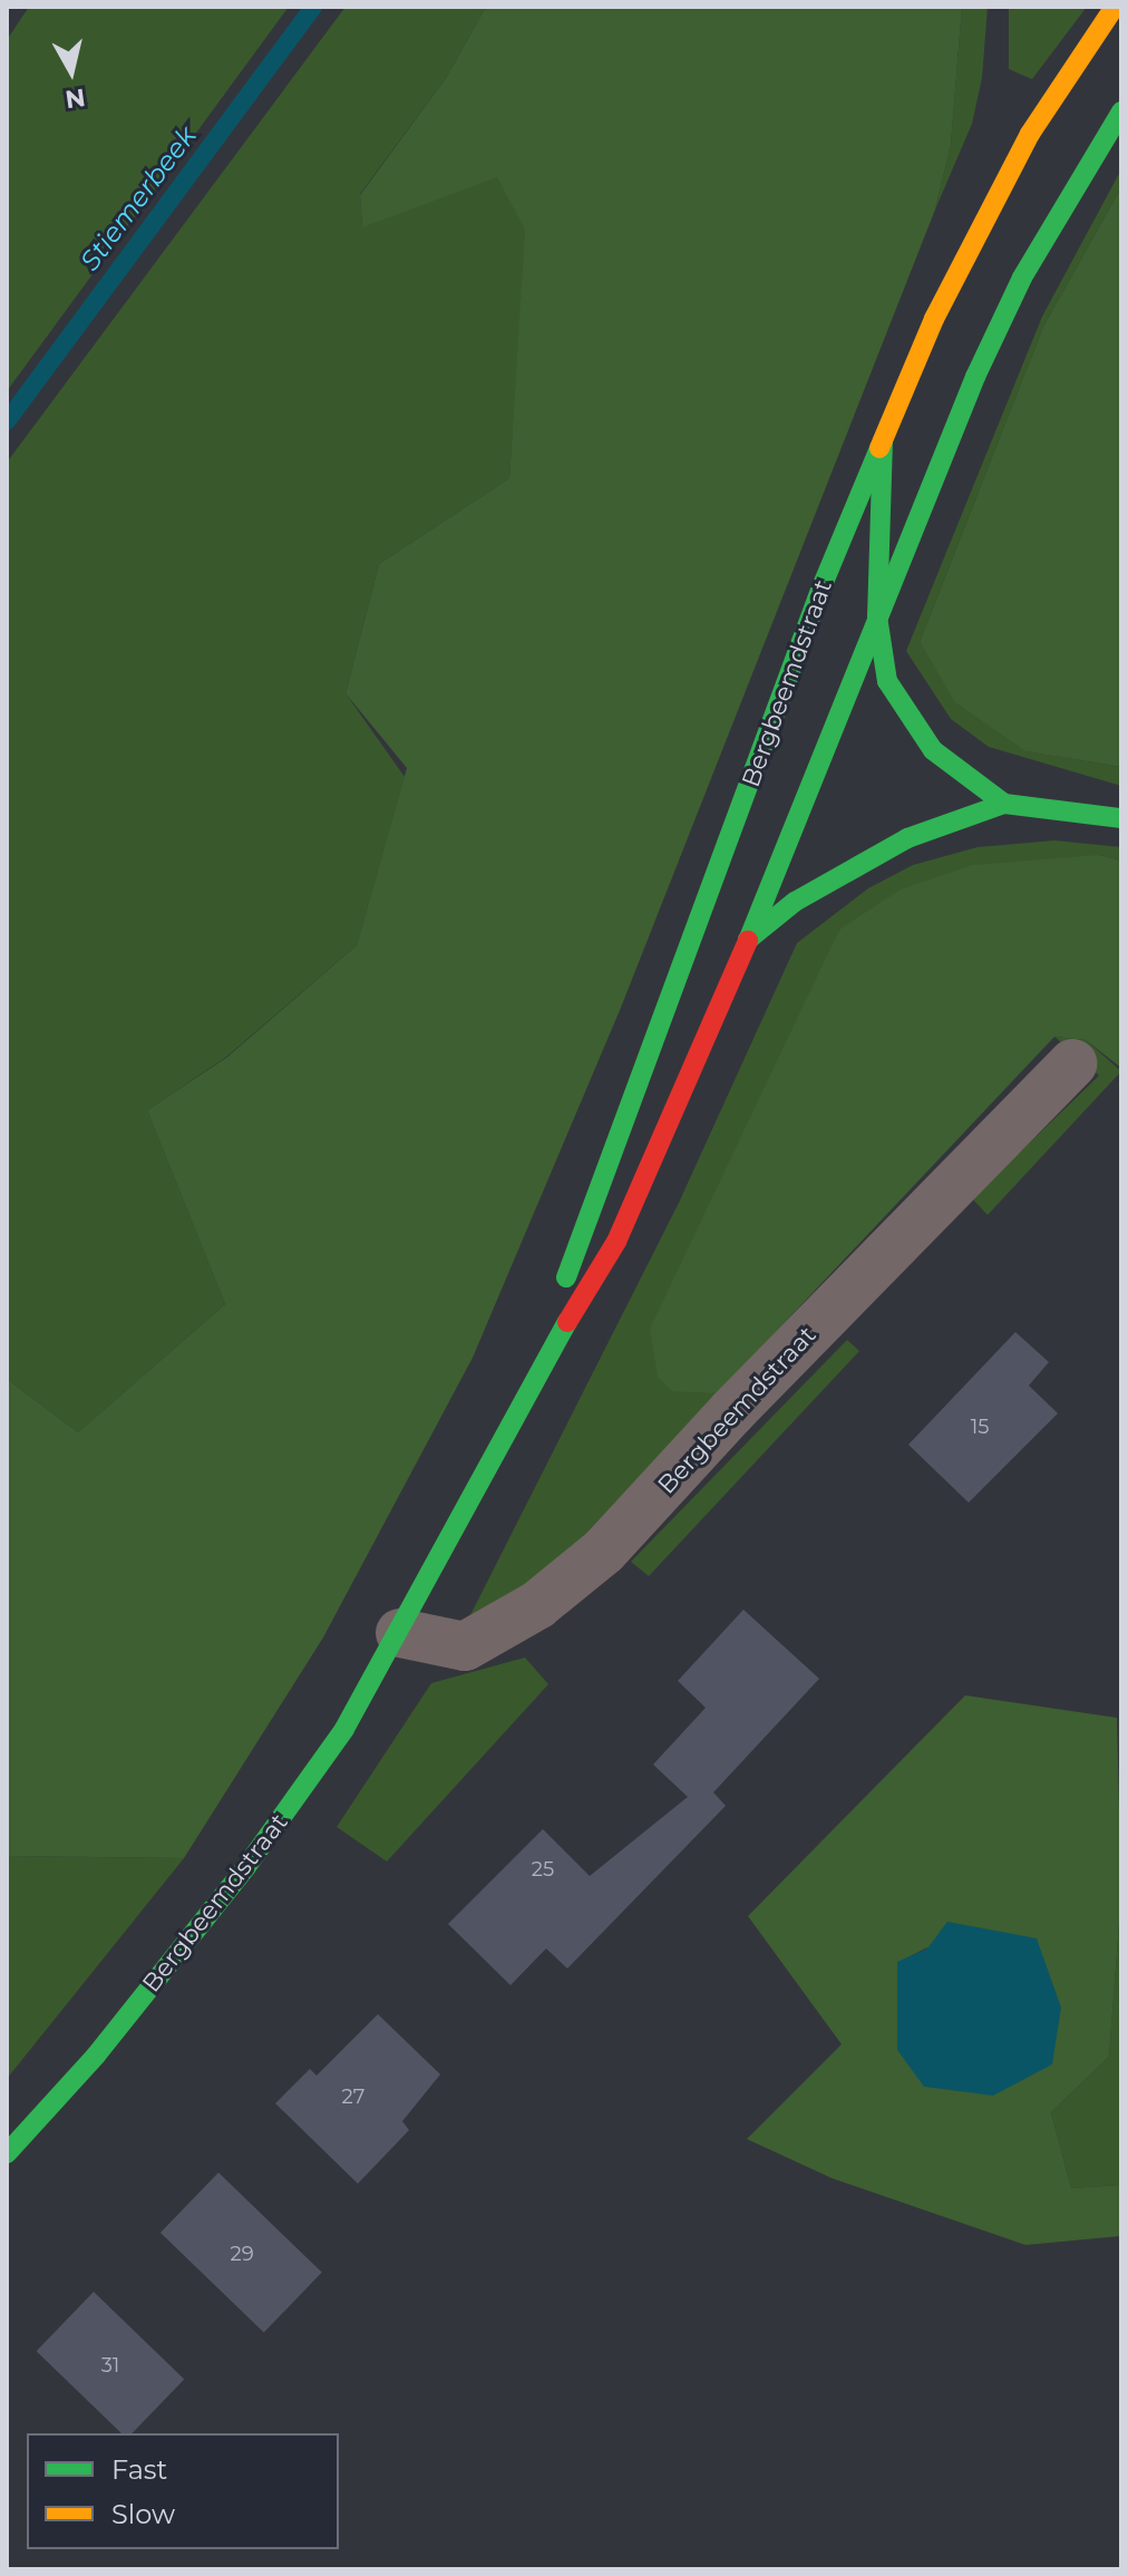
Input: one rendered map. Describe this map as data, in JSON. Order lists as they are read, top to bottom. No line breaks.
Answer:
{"streets":{"main road":["Bergbeemdstraat"]},"water":["Stiemerbeek"],"house_numbers":["15","25","27","29","31"],"legend":["Fast","Slow"],"north":"bottom"}
